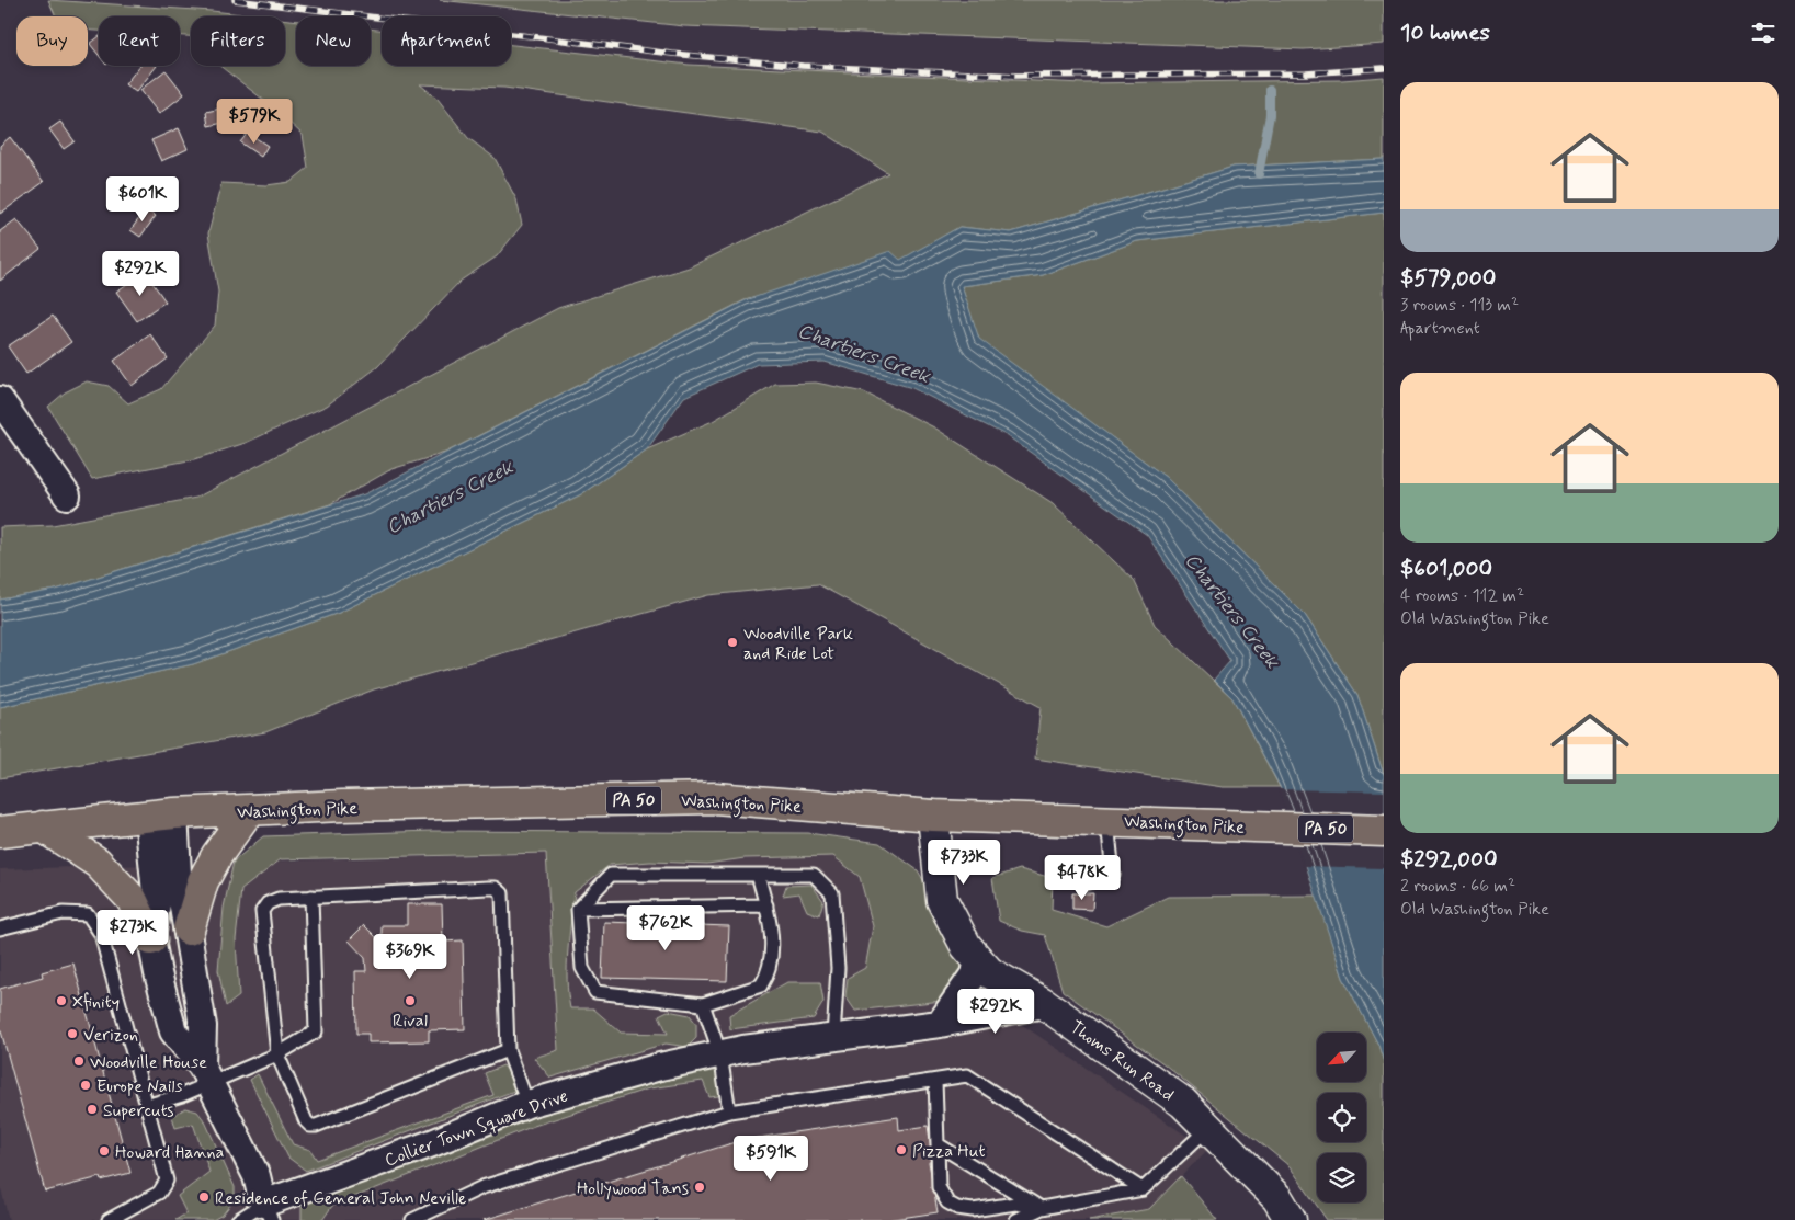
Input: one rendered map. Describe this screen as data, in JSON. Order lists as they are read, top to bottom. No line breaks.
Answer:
{"streets":{"main road":["PA 50","Washington Pike"],"street":["Thoms Run Road","Collier Town Square Drive"]},"crossings":[["Washington Pike","Thoms Run Road"],["Thoms Run Road","Collier Town Square Drive"]],"water":["Chartiers Creek"],"places":["Woodville Park and Ride Lot","Xfinity","Rival","Verizon","Woodville House","Europe Nails","Supercuts","Pizza Hut","Howard Hanna","Hollywood Tans","Residence of General John Neville"],"north":"bottom left","page":{"heading":"10 homes","chip":["Buy","Rent","Filters","New","Apartment"],"list":[{"name":"$579,000","note":"3 rooms · 113 m² · Apartment"},{"name":"$601,000","note":"4 rooms · 112 m² · Old Washington Pike"},{"name":"$292,000","note":"2 rooms · 66 m² · Old Washington Pike"}],"price":["$579K","$601K","$292K","$733K","$478K","$762K","$273K","$369K","$292K","$591K"]}}
